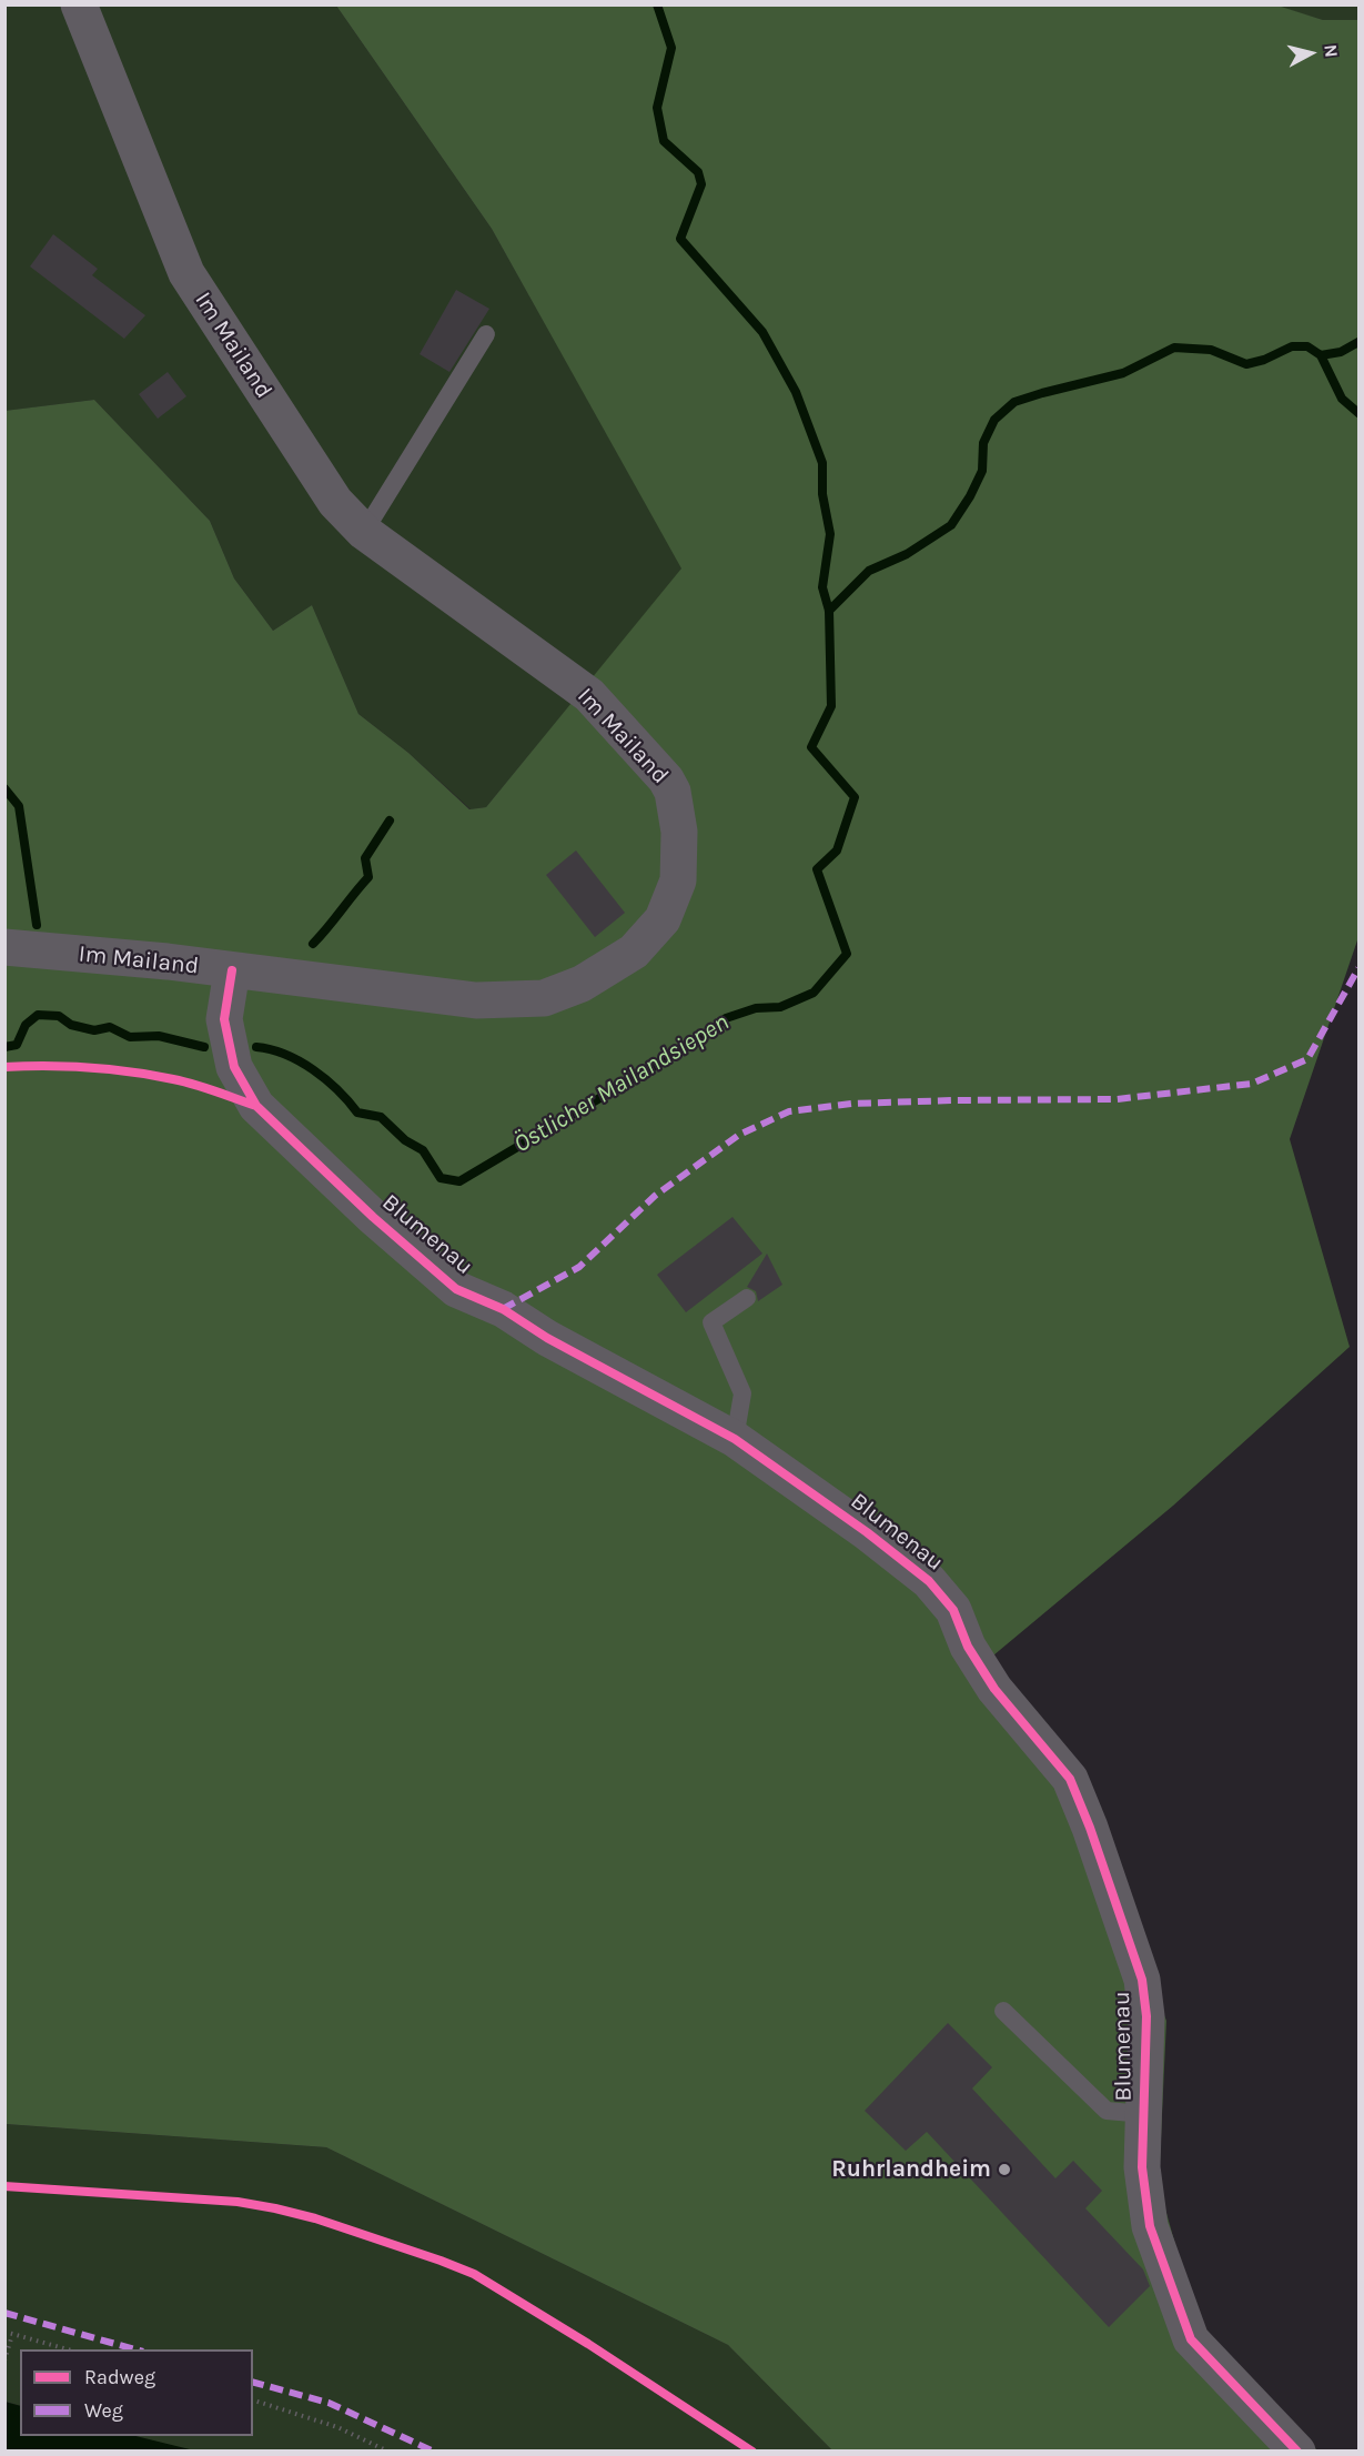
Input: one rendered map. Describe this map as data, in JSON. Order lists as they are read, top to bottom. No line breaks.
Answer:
{"streets":{"street":["Im Mailand","Blumenau"]},"crossings":[["Im Mailand","Blumenau"]],"water":["Östlicher Mailandsiepen"],"places":["Ruhrlandheim"],"legend":["Radweg","Weg"],"north":"right"}
